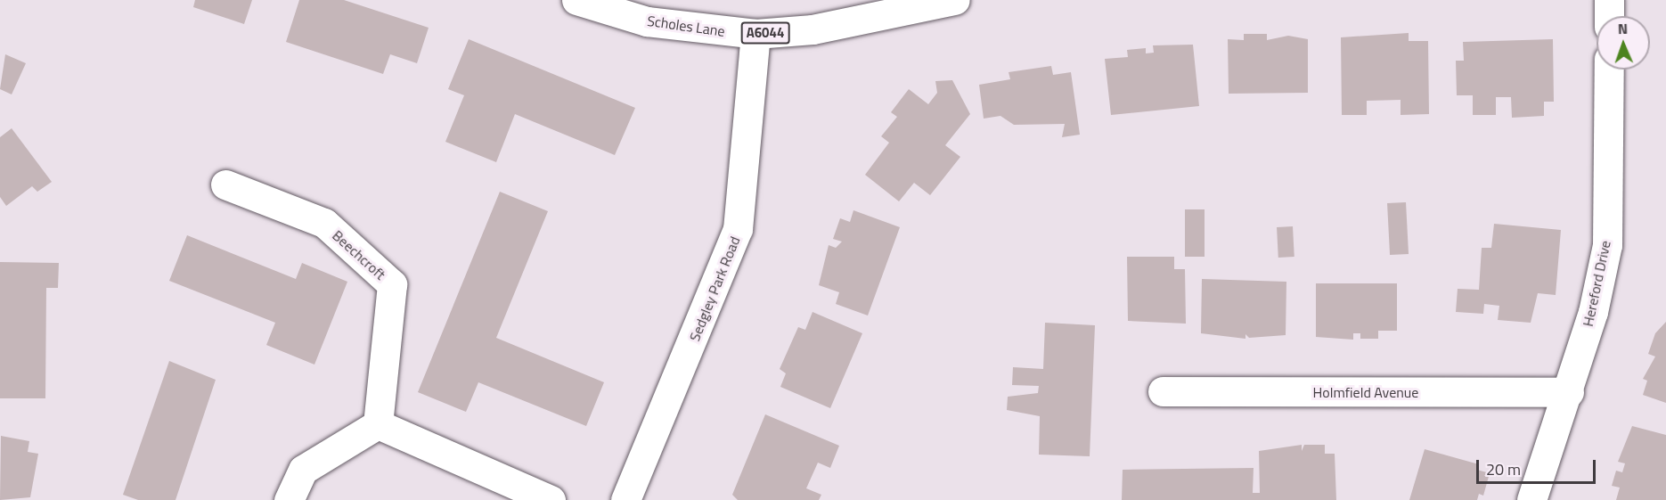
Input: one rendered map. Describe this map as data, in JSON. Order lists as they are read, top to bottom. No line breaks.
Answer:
{"streets":{"street":["Scholes Lane","A6044","Beechcroft","Hereford Drive","Sedgley Park Road","Holmfield Avenue"]},"crossings":[["Scholes Lane","Sedgley Park Road"],["Hereford Drive","Holmfield Avenue"]],"scale_bar":"20 m","north":"top"}
